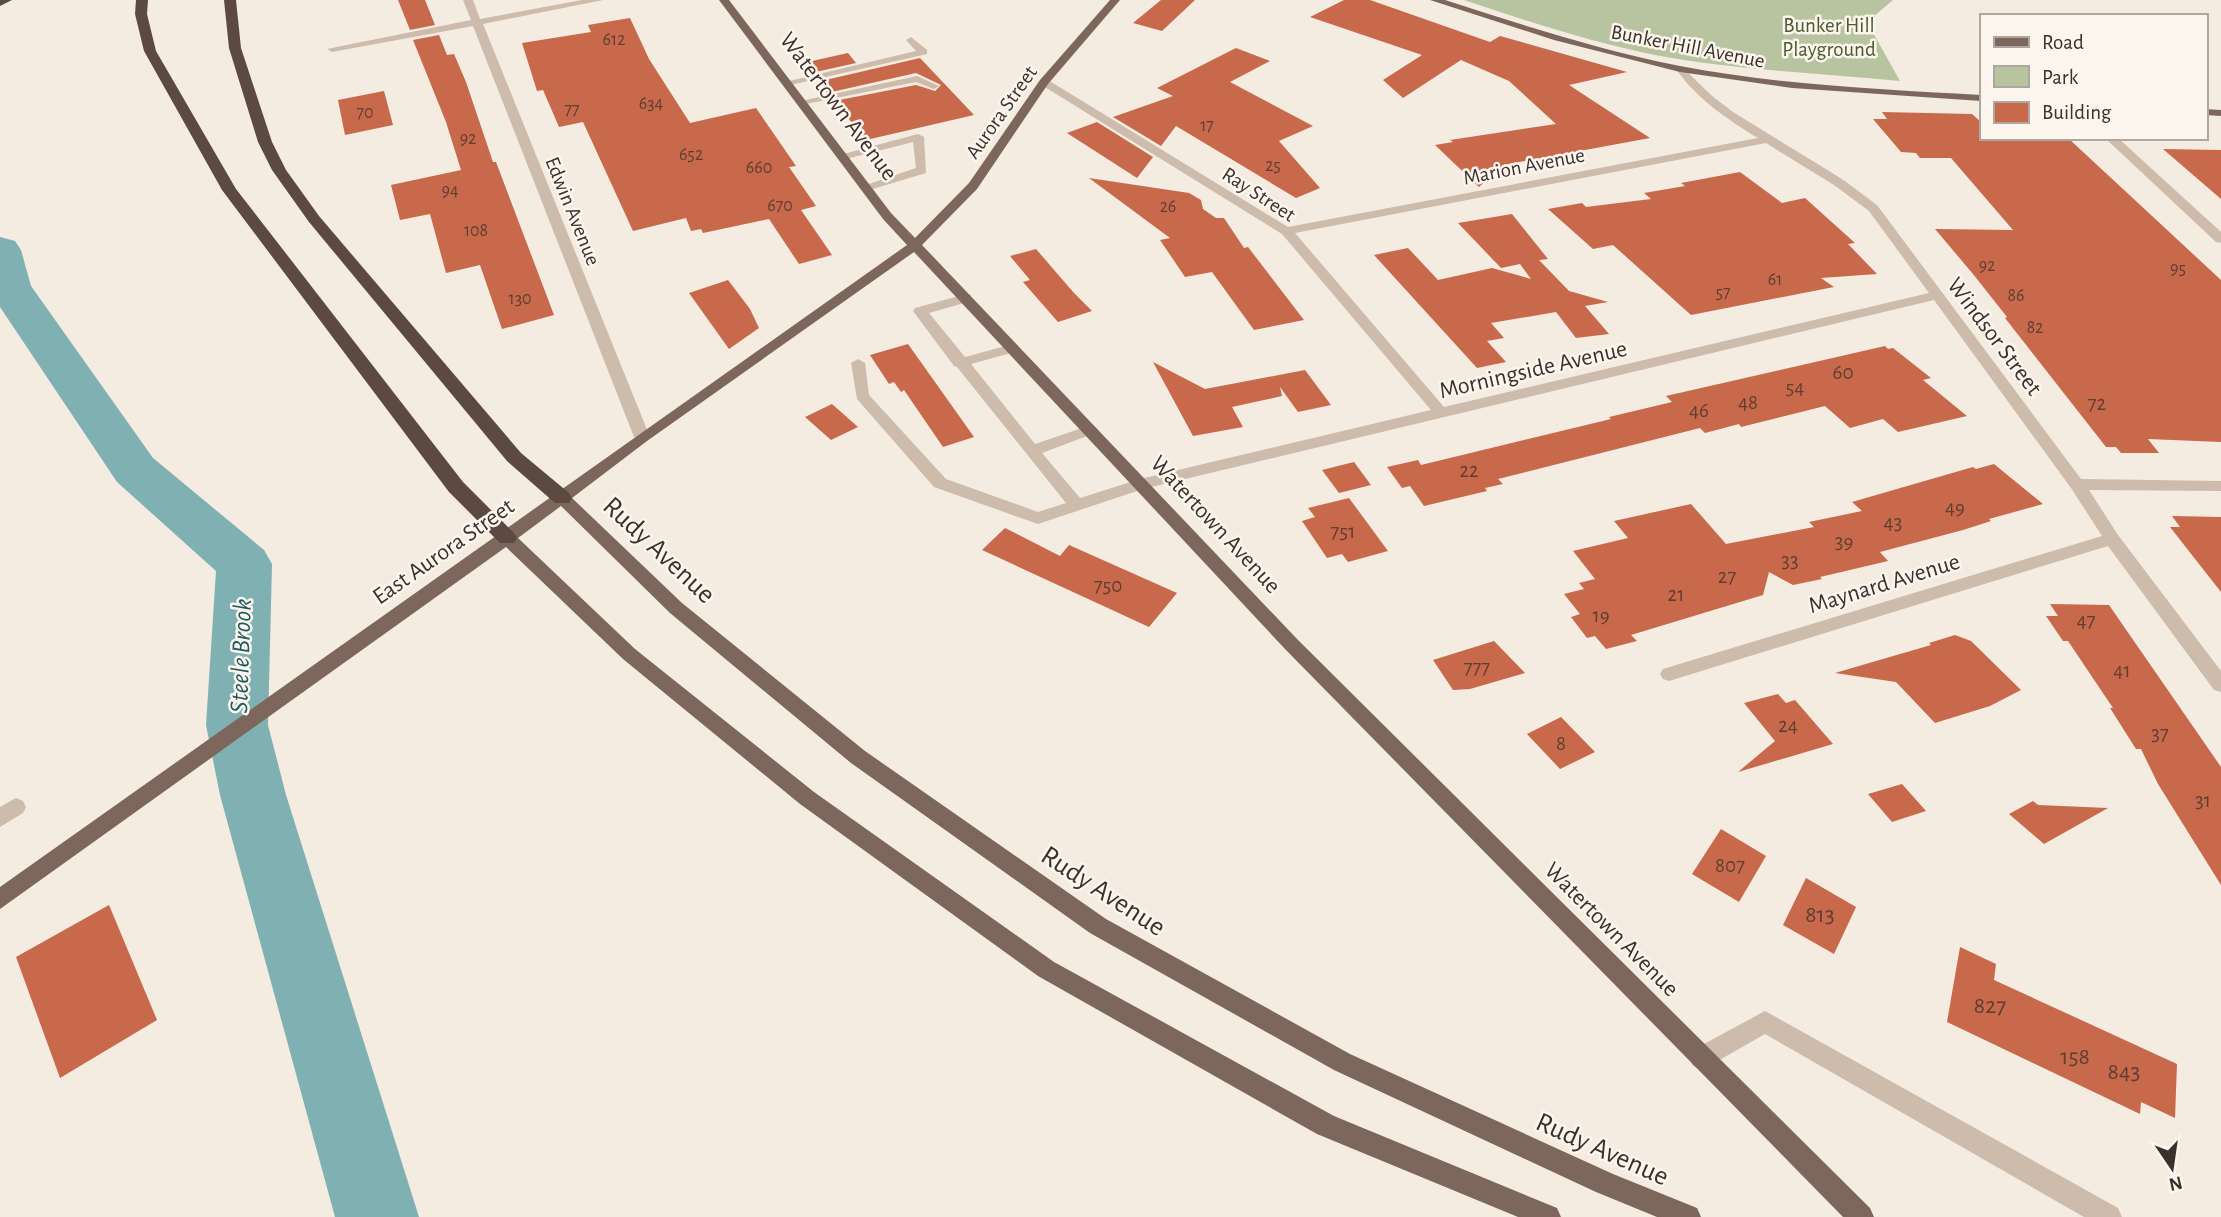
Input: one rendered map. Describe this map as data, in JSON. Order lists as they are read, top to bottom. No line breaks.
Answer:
{"streets":{"main road":["Bunker Hill Avenue","Watertown Avenue","Aurora Street","Rudy Avenue","East Aurora Street"],"street":["Marion Avenue","Ray Street","Edwin Avenue","Windsor Street","Morningside Avenue","Maynard Avenue"]},"crossings":[["Bunker Hill Avenue","Windsor Street"],["Watertown Avenue","Aurora Street"],["Watertown Avenue","Morningside Avenue"],["Watertown Avenue","East Aurora Street"],["Aurora Street","Ray Street"],["Aurora Street","East Aurora Street"],["Marion Avenue","Ray Street"],["Marion Avenue","Windsor Street"],["Ray Street","Morningside Avenue"],["Edwin Avenue","East Aurora Street"],["Windsor Street","Morningside Avenue"],["Windsor Street","Maynard Avenue"],["Rudy Avenue","East Aurora Street"]],"water":["Steele Brook"],"parks":["Bunker Hill Playground"],"house_numbers":["612","634","77","70","17","92","652","25","660","94","670","26","108","92","95","61","57","86","130","82","60","54","48","72","46","22","49","43","751","39","33","27","750","21","19","47","777","41","24","37","8","31","807","813","827","158","843"],"legend":["Road","Park","Building"],"north":"bottom"}
